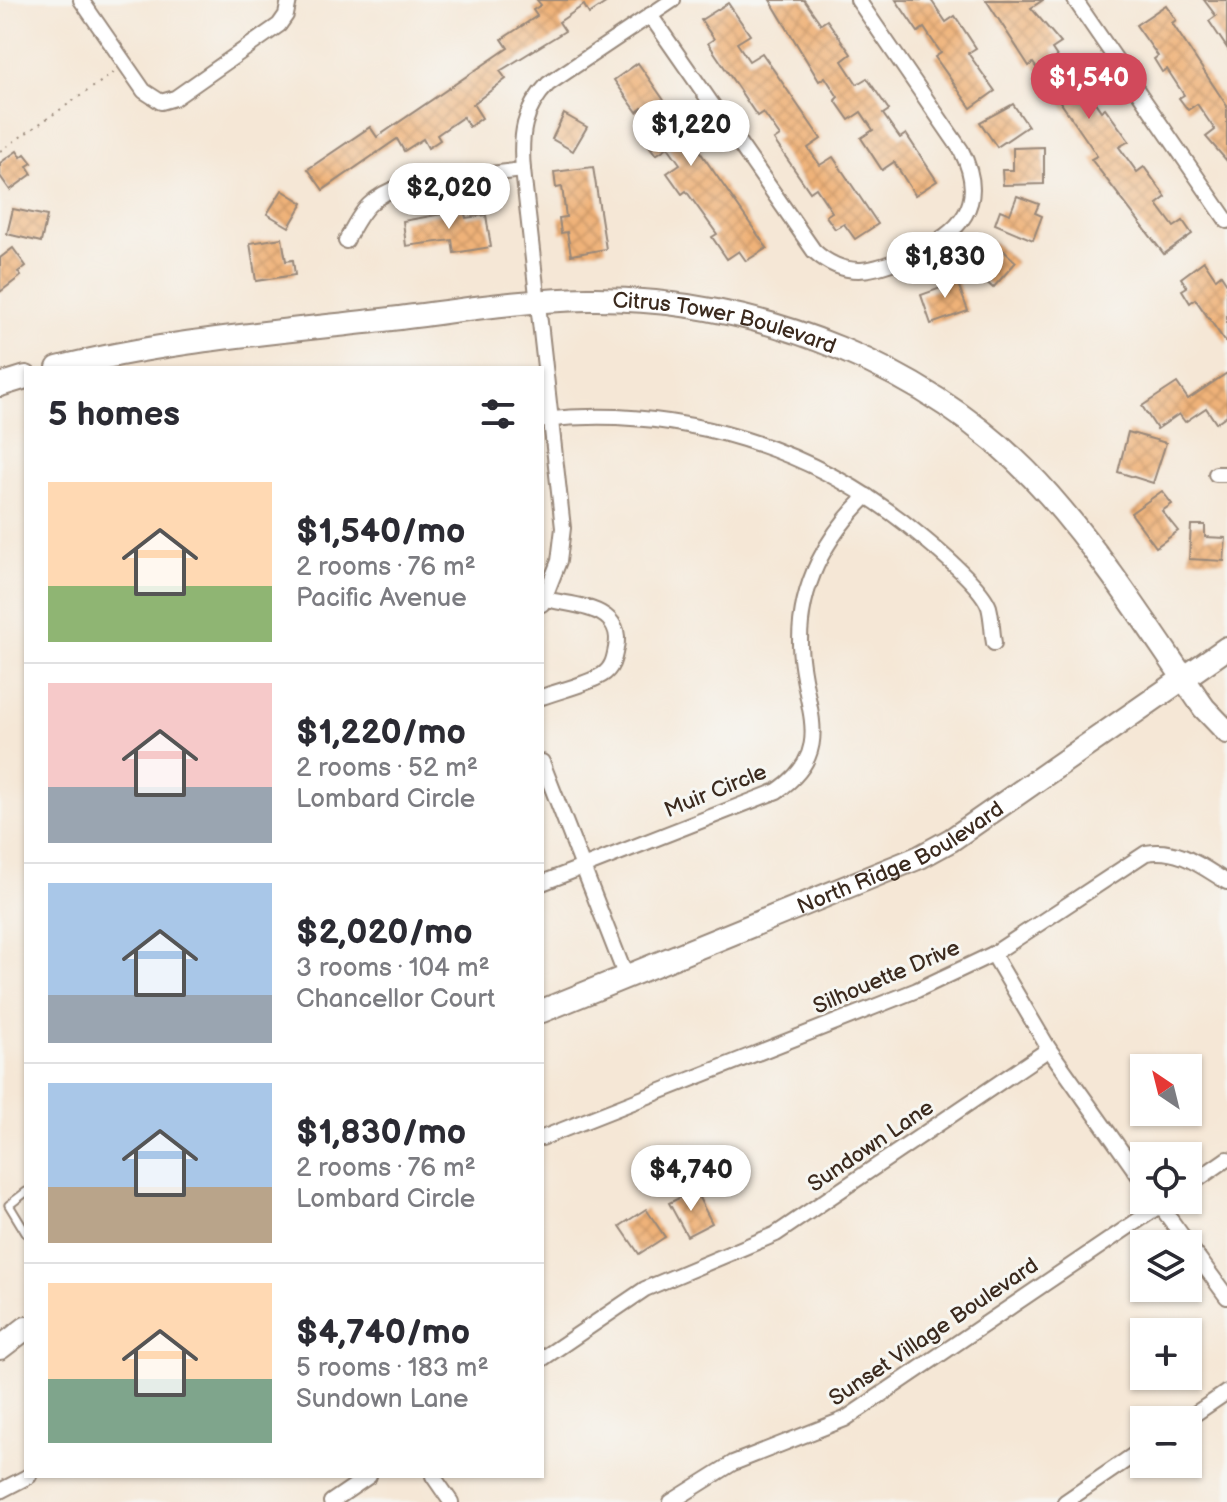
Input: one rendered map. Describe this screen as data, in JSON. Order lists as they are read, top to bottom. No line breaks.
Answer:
{"streets":{"main road":["Citrus Tower Boulevard","North Ridge Boulevard"],"street":["Muir Circle","Silhouette Drive","Sundown Lane","Sunset Village Boulevard"]},"crossings":[["Citrus Tower Boulevard","North Ridge Boulevard"]],"north":"top left","page":{"price":["$1,540","$1,220","$2,020","$1,830","$4,740"],"heading":"5 homes","list":[{"name":"$1,540/mo","note":"2 rooms · 76 m² · Pacific Avenue"},{"name":"$1,220/mo","note":"2 rooms · 52 m² · Lombard Circle"},{"name":"$2,020/mo","note":"3 rooms · 104 m² · Chancellor Court"},{"name":"$1,830/mo","note":"2 rooms · 76 m² · Lombard Circle"},{"name":"$4,740/mo","note":"5 rooms · 183 m² · Sundown Lane"}],"map_buttons":["+","−"]}}
